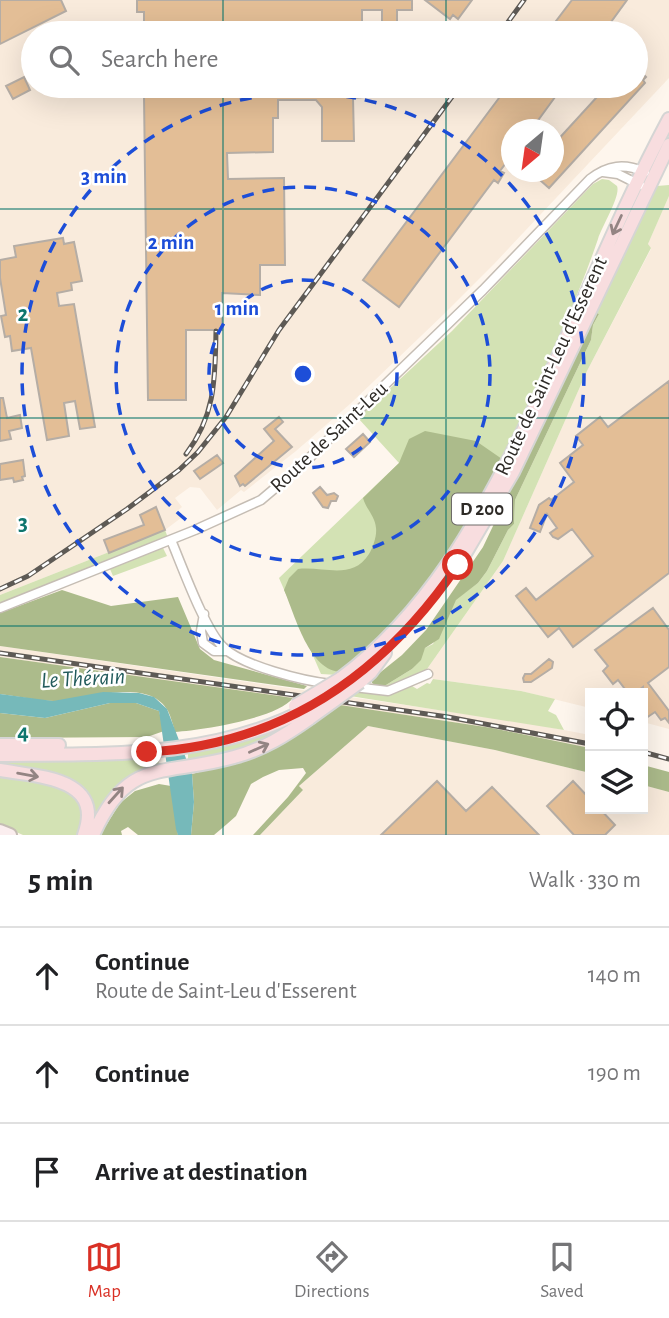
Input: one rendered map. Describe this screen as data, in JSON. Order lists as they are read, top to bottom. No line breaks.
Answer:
{"streets":{"main road":["Route de Saint-Leu d'Esserent","D 200"],"street":["Route de Saint-Leu"]},"crossings":[["Route de Saint-Leu d'Esserent","D 200"]],"water":["Le Thérain"],"north":"bottom left","page":{"search":"Search here","heading":["5 min","Walk · 330 m"],"list":[["Continue","Route de Saint-Leu d'Esserent","140 m"],["Continue","190 m"],"Arrive at destination"],"nav":["Map","Directions","Saved"]},"grid":{"rows":["2","3","4"]},"rings":["3 min","2 min","1 min"]}
